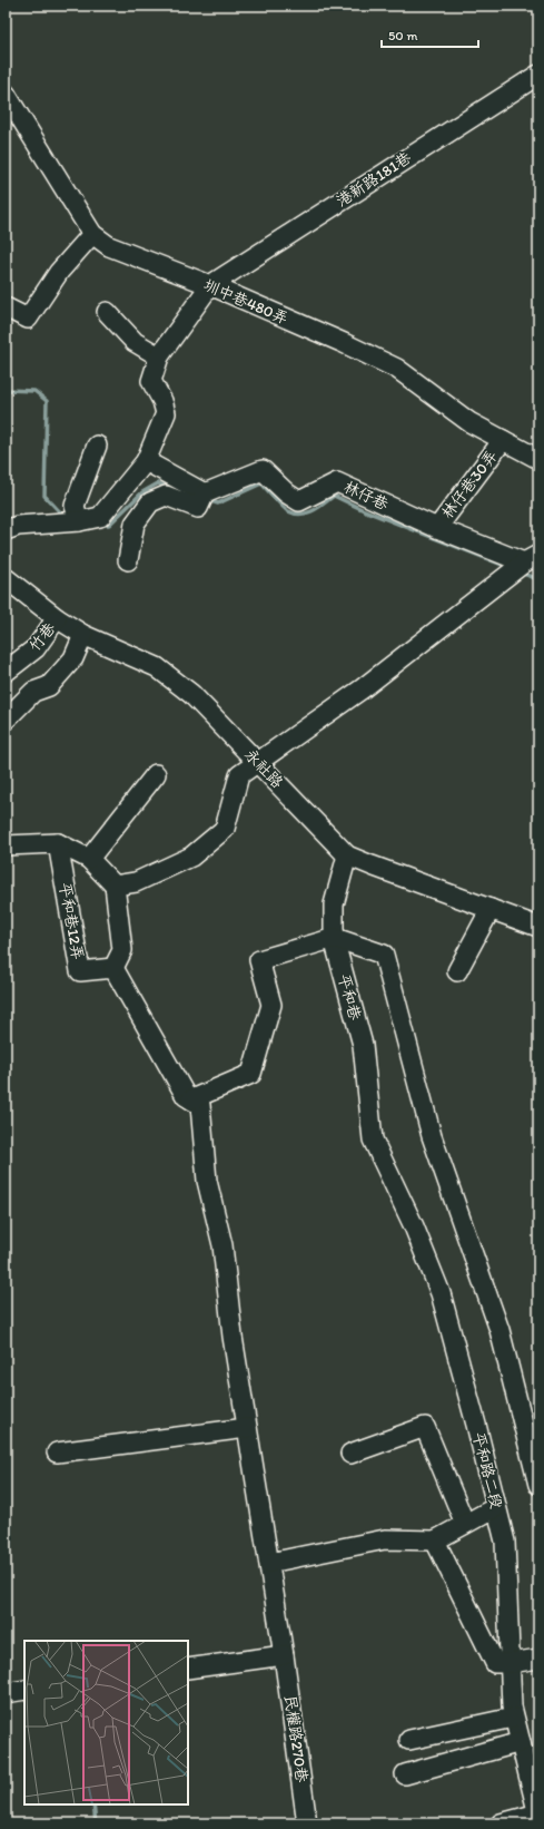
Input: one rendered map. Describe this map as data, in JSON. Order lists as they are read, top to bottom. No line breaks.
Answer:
{"streets":{"street":["港新路181巷","圳中巷480弄","林仔巷30弄","林仔巷","竹巷","永社路","平和巷12弄","平和巷","平和路二段","民權路270巷"]},"crossings":[["港新路181巷","圳中巷480弄"],["圳中巷480弄","林仔巷30弄"],["林仔巷30弄","林仔巷"],["竹巷","永社路"],["永社路","平和巷"],["平和巷","平和路二段"]],"scale_bar":"50 m"}
